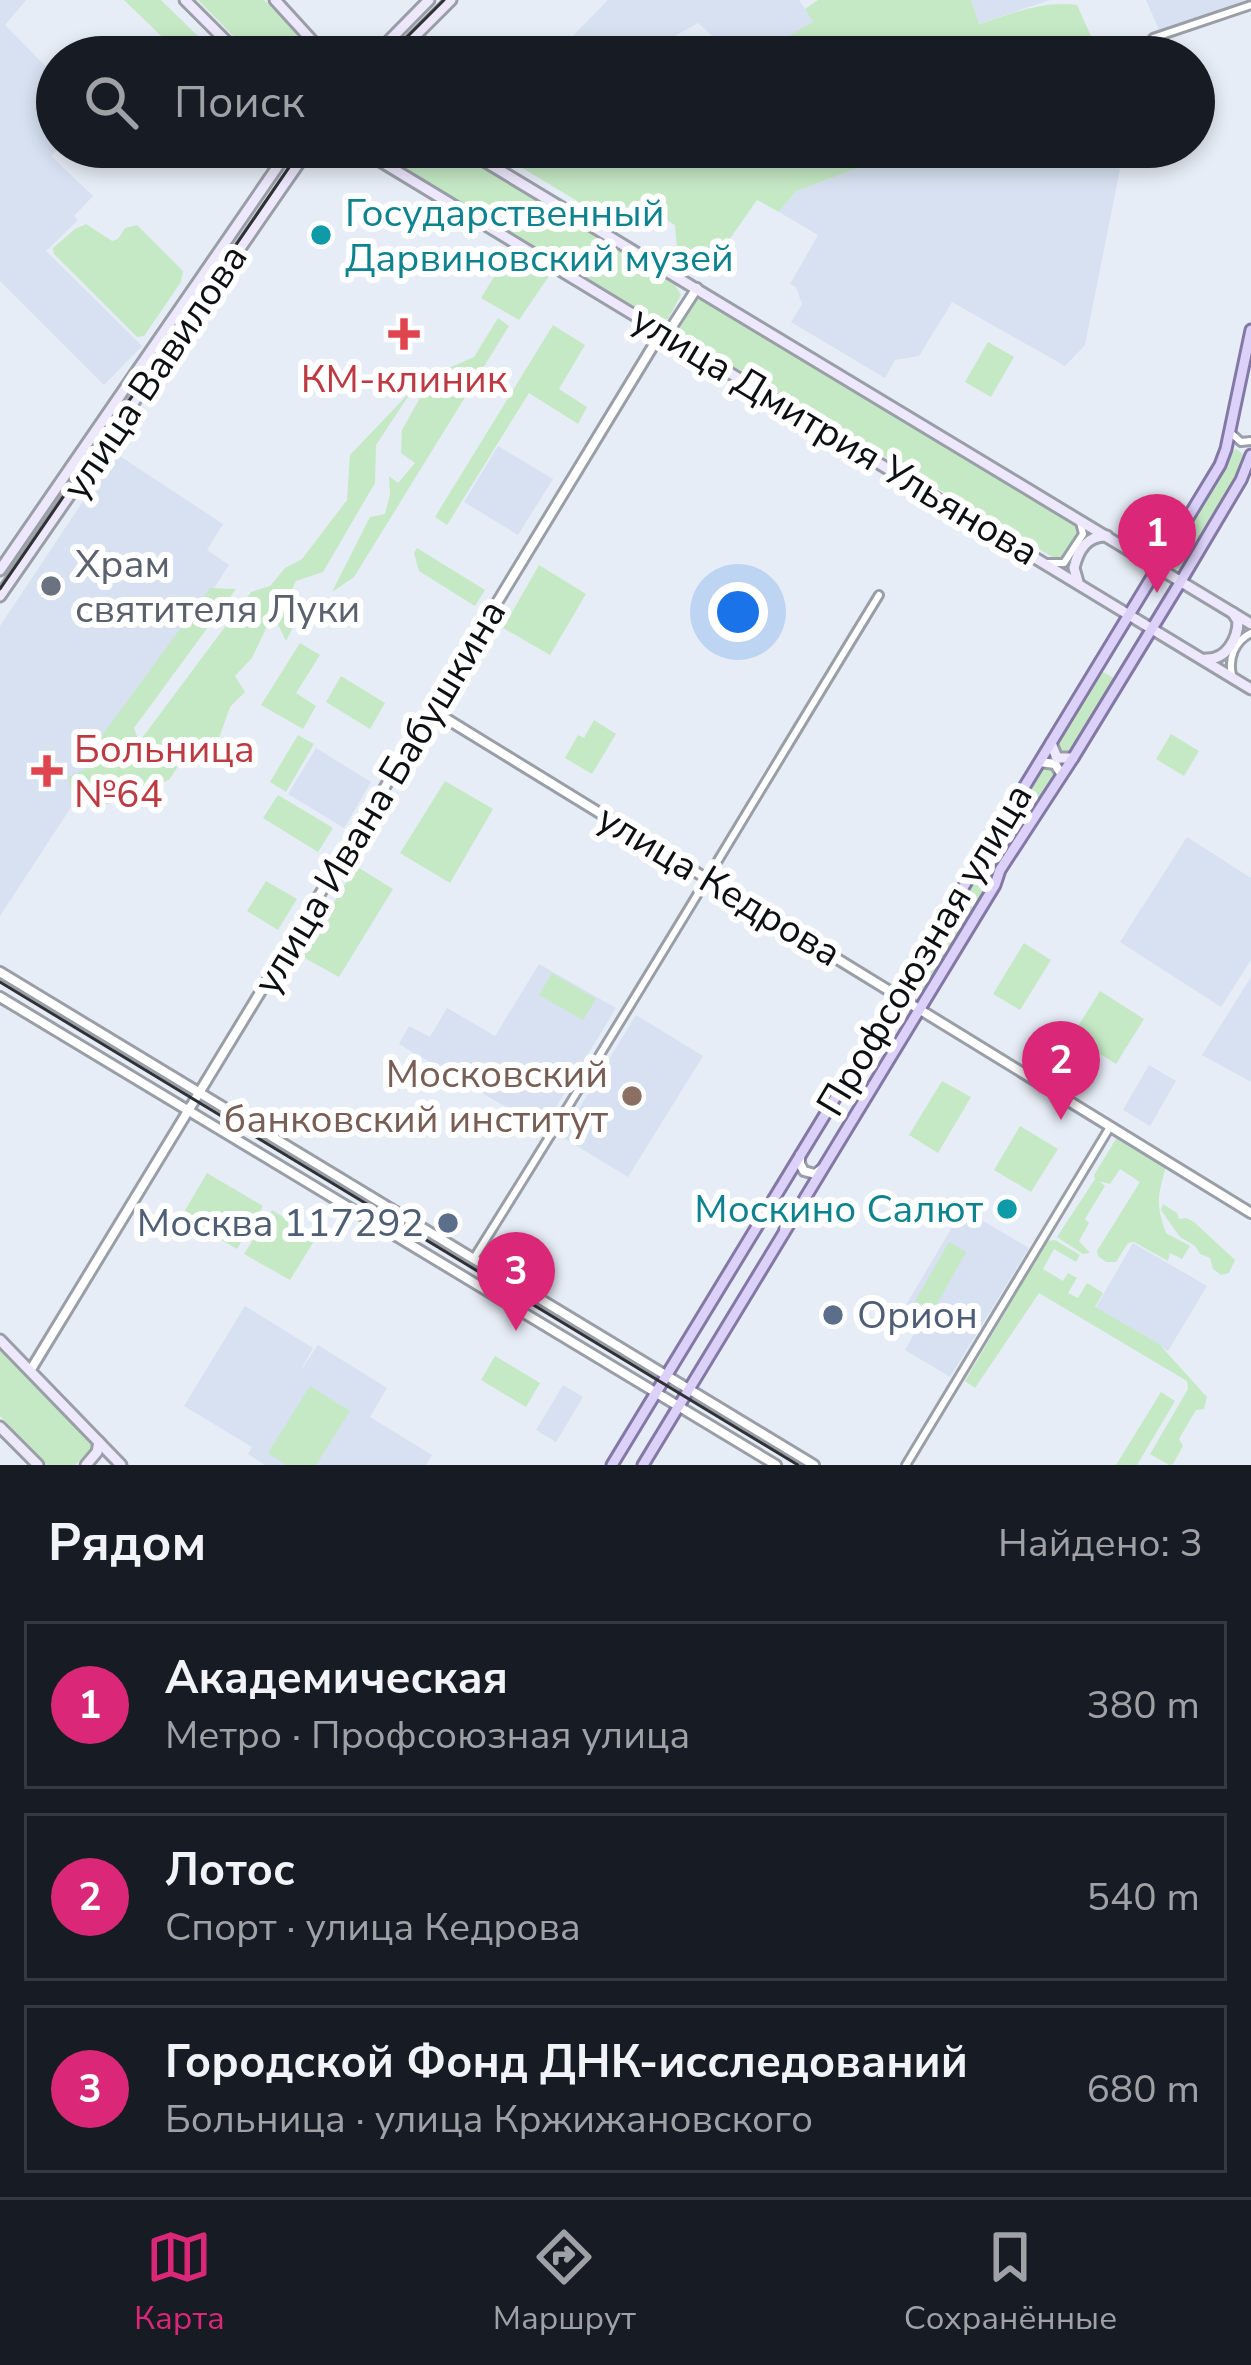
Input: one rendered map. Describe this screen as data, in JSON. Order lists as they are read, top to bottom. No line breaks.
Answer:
{"streets":{"main road":["улица Вавилова","улица Дмитрия Ульянова","Профсоюзная улица"],"street":["улица Ивана Бабушкина","улица Кедрова"]},"crossings":[["улица Дмитрия Ульянова","улица Ивана Бабушкина"],["улица Дмитрия Ульянова","Профсоюзная улица"],["улица Ивана Бабушкина","улица Кедрова"],["улица Кедрова","Профсоюзная улица"]],"places":{"other":["Государственный Дарвиновский музей","Храм святителя Луки","Московский банковский институт","Москино Салют","Москва 117292","Орион"],"health":["КМ-клиник","Больница №64"]},"page":{"search":"Поиск","pins":["1","2","3"],"heading":["Рядом","Найдено: 3"],"list":[{"mark":"1","name":"Академическая","note":"Метро · Профсоюзная улица","value":"380 m"},{"mark":"2","name":"Лотос","note":"Спорт · улица Кедрова","value":"540 m"},{"mark":"3","name":"Городской Фонд ДНК-исследований","note":"Больница · улица Кржижановского","value":"680 m"}],"nav":["Карта","Маршрут","Сохранённые"]}}
